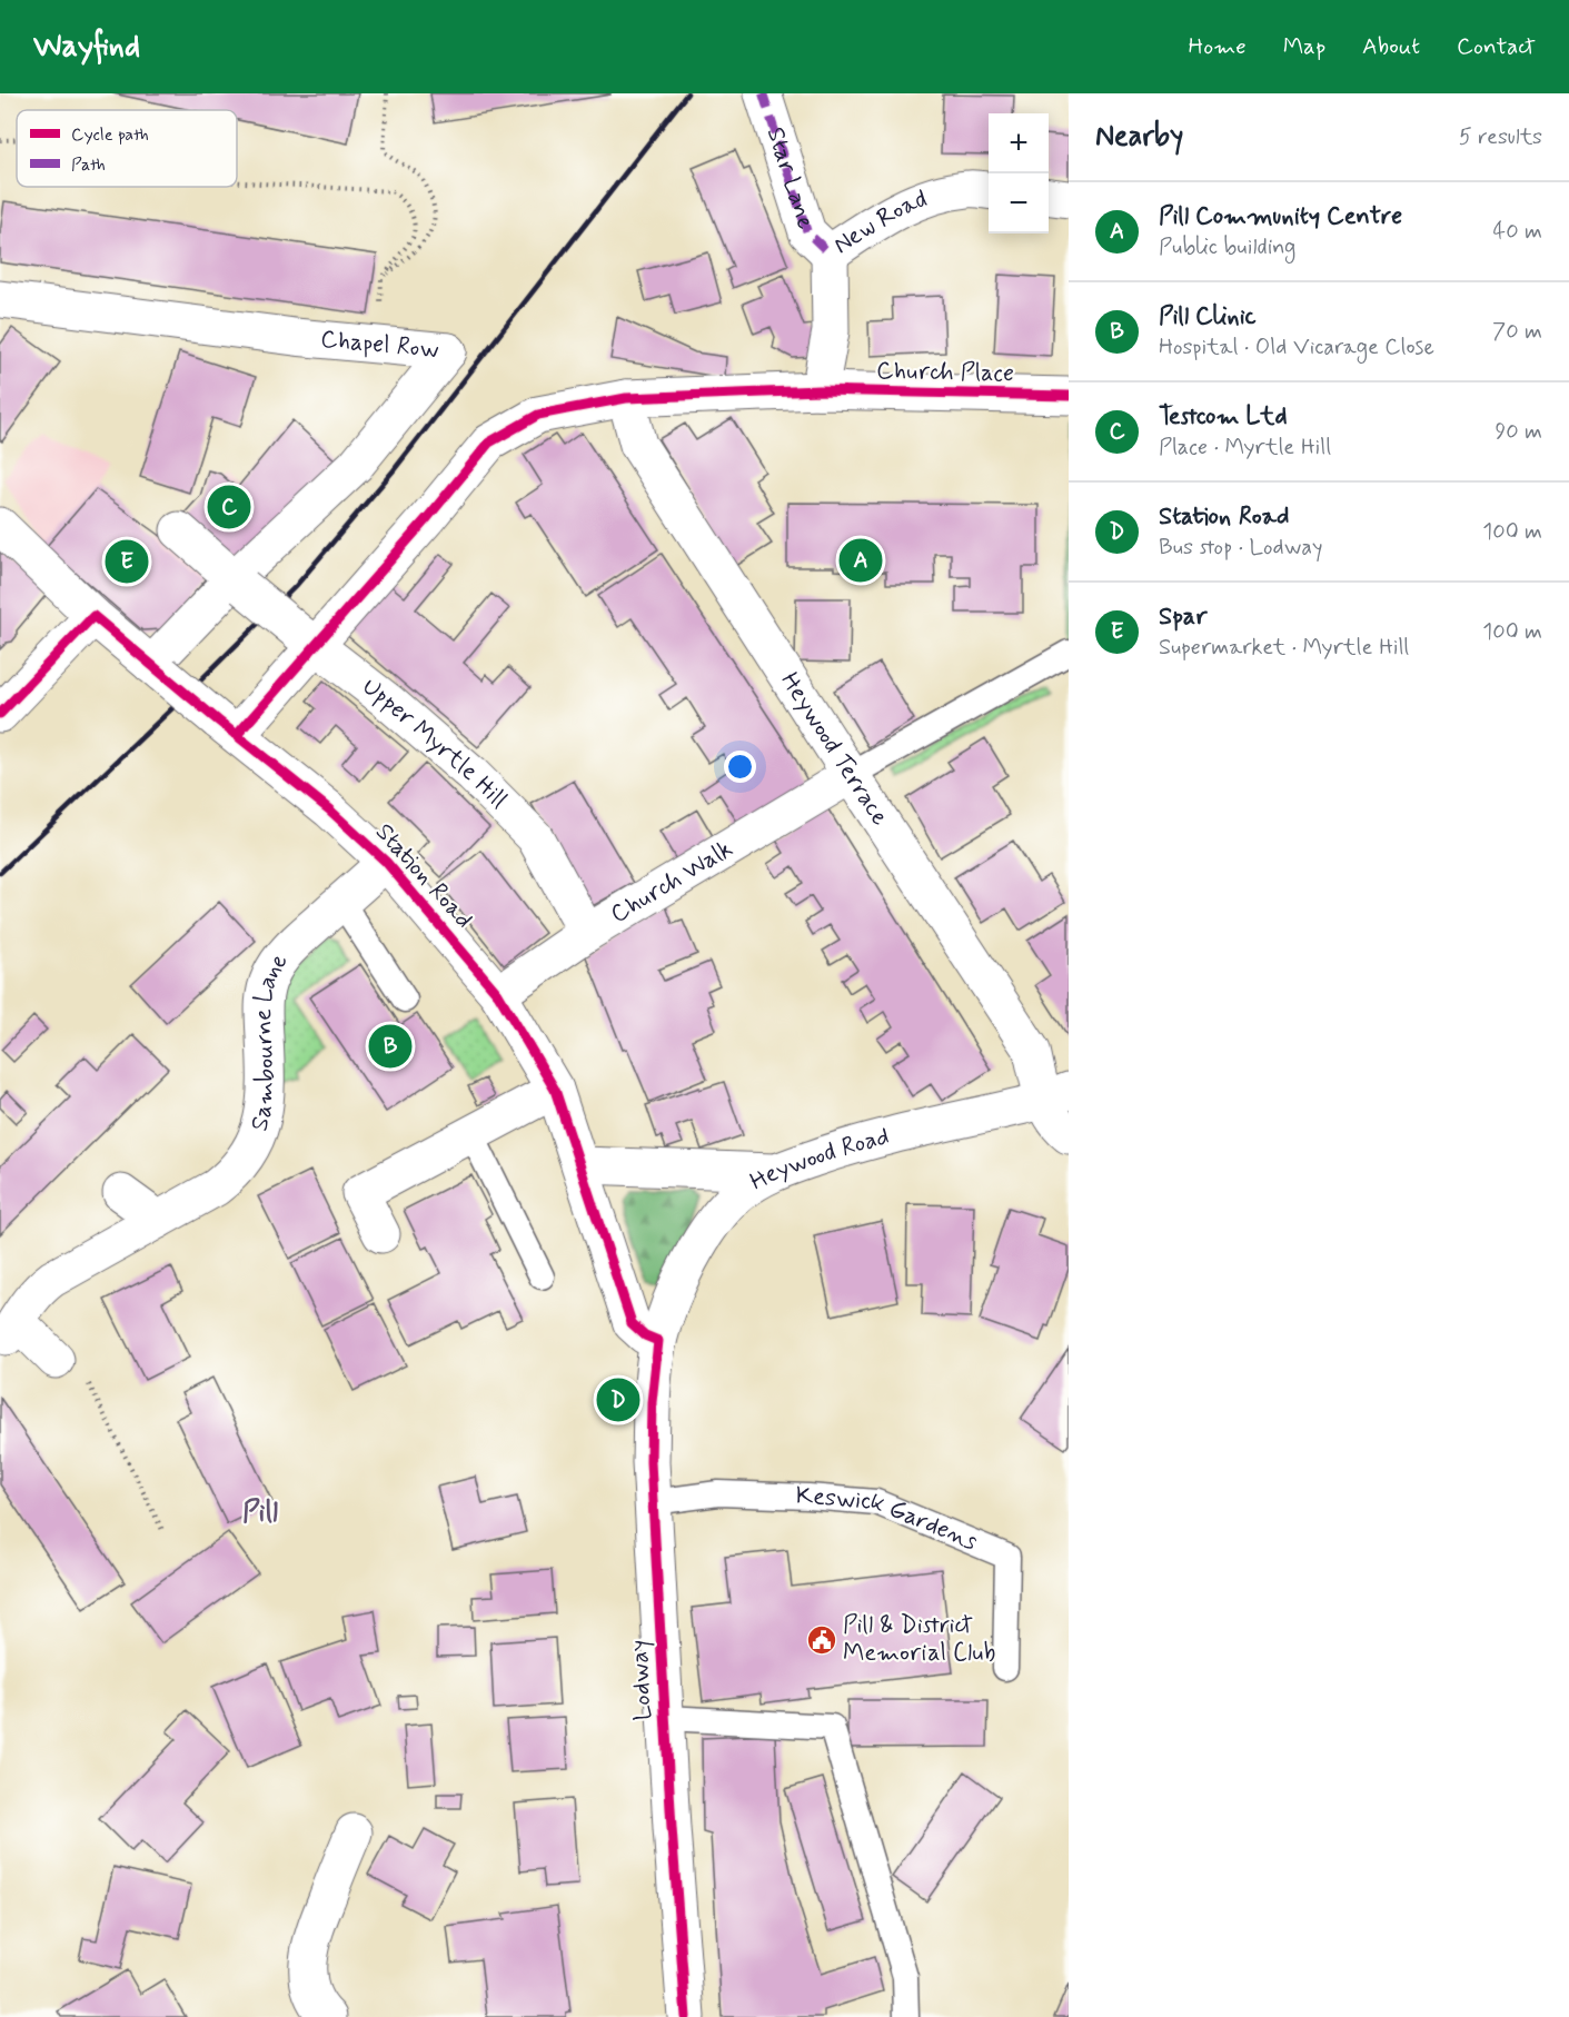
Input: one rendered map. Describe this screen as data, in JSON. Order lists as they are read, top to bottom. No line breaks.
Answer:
{"streets":{"street":["Star Lane","New Road","Chapel Row","Church Place","Upper Myrtle Hill","Heywood Terrace","Station Road","Church Walk","Sambourne Lane","Heywood Road","Lodway"],"lane":["Keswick Gardens"]},"crossings":[["Star Lane","New Road"],["New Road","Church Place"],["Chapel Row","Upper Myrtle Hill"],["Chapel Row","Station Road"],["Church Place","Upper Myrtle Hill"],["Church Place","Heywood Terrace"],["Church Place","Station Road"],["Upper Myrtle Hill","Church Walk"],["Heywood Terrace","Church Walk"],["Heywood Terrace","Heywood Road"],["Station Road","Church Walk"],["Station Road","Sambourne Lane"],["Station Road","Heywood Road"],["Station Road","Lodway"],["Heywood Road","Lodway"],["Keswick Gardens","Lodway"]],"districts":["Pill"],"places":{"public building":["Pill & District Memorial Club"]},"legend":["Cycle path","Path"],"page":{"header":"Wayfind","nav":["Home","Map","About","Contact"],"heading":["Nearby","5 results"],"map_buttons":["+","−"],"list":[{"mark":"A","name":"Pill Community Centre","note":"Public building","value":"40 m"},{"mark":"B","name":"Pill Clinic","note":"Hospital · Old Vicarage Close","value":"70 m"},{"mark":"C","name":"Testcom Ltd","note":"Place · Myrtle Hill","value":"90 m"},{"mark":"D","name":"Station Road","note":"Bus stop · Lodway","value":"100 m"},{"mark":"E","name":"Spar","note":"Supermarket · Myrtle Hill","value":"100 m"}],"pins":["C","A","E","B","D"]}}
